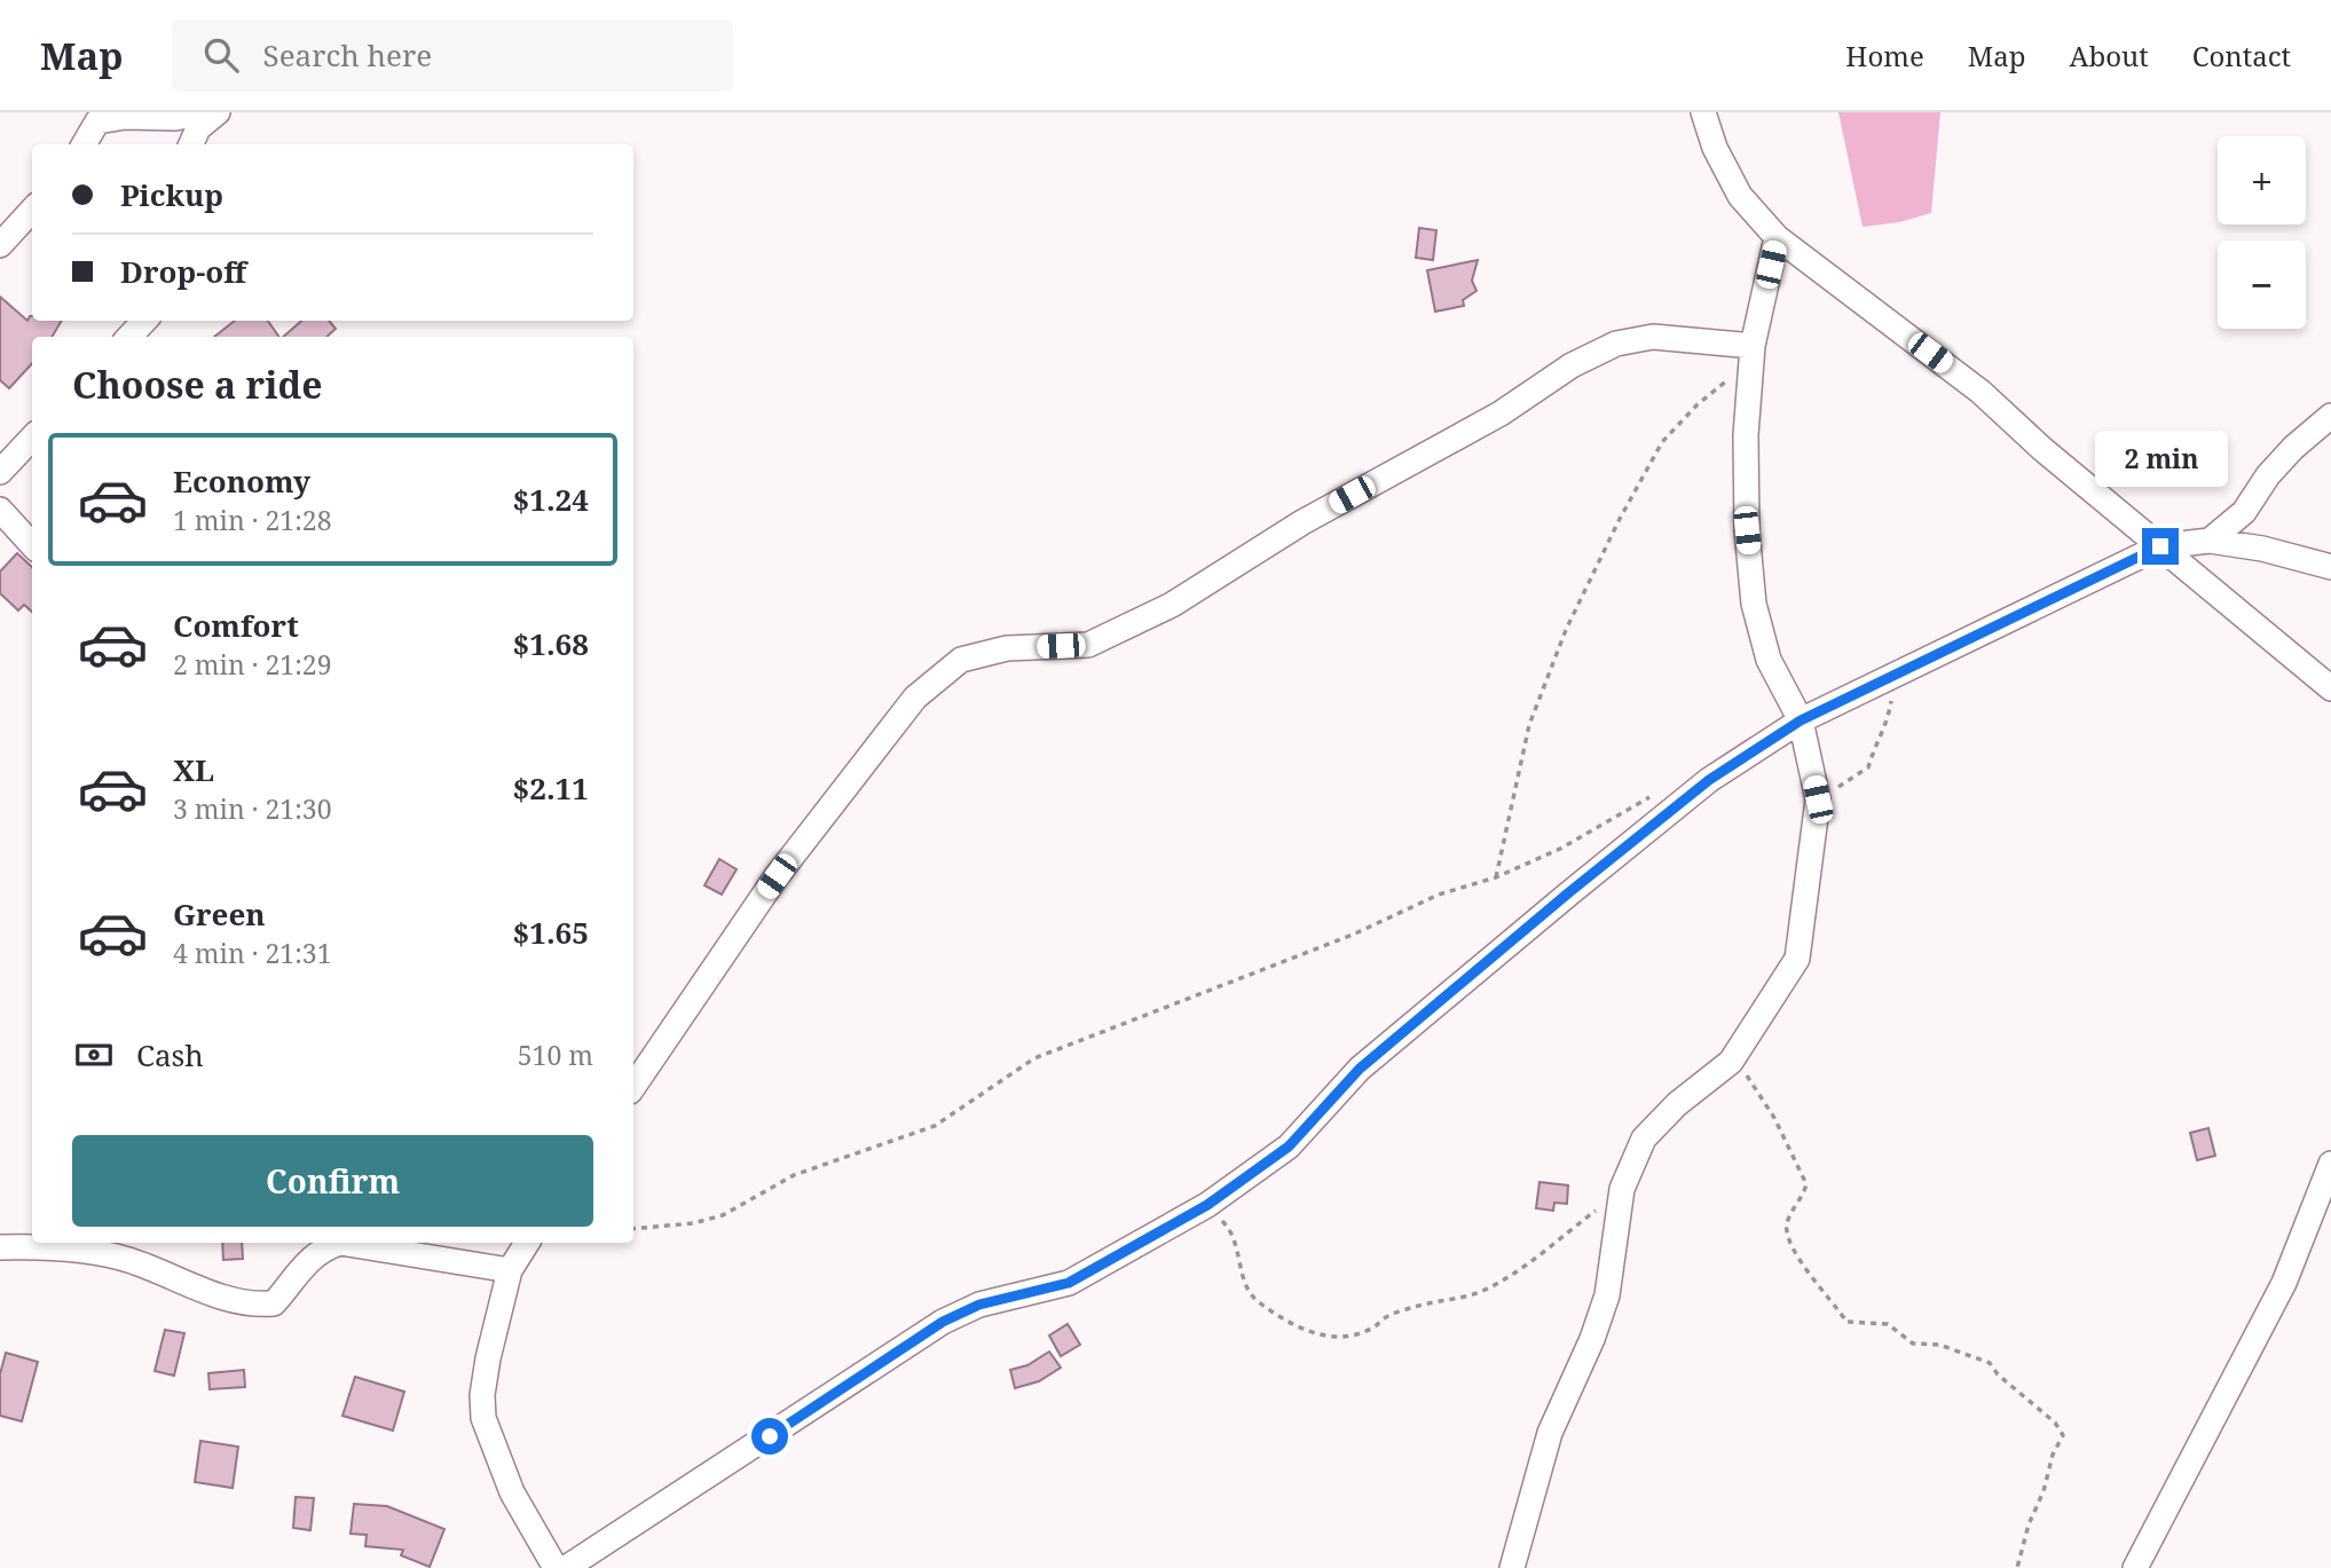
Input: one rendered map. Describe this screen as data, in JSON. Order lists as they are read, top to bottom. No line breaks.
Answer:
{"page":{"header":"Map","search":"Search here","nav":["Home","Map","About","Contact"],"map_buttons":["+","−"],"banner":["Pickup","Drop-off"],"heading":"Choose a ride","bubble":"2 min","list":[{"name":"Economy","note":"1 min · 21:28","value":"$1.24"},{"name":"Comfort","note":"2 min · 21:29","value":"$1.68"},{"name":"XL","note":"3 min · 21:30","value":"$2.11"},{"name":"Green","note":"4 min · 21:31","value":"$1.65"}],"pay":["Cash","510 m"],"buttons":"Confirm"}}
